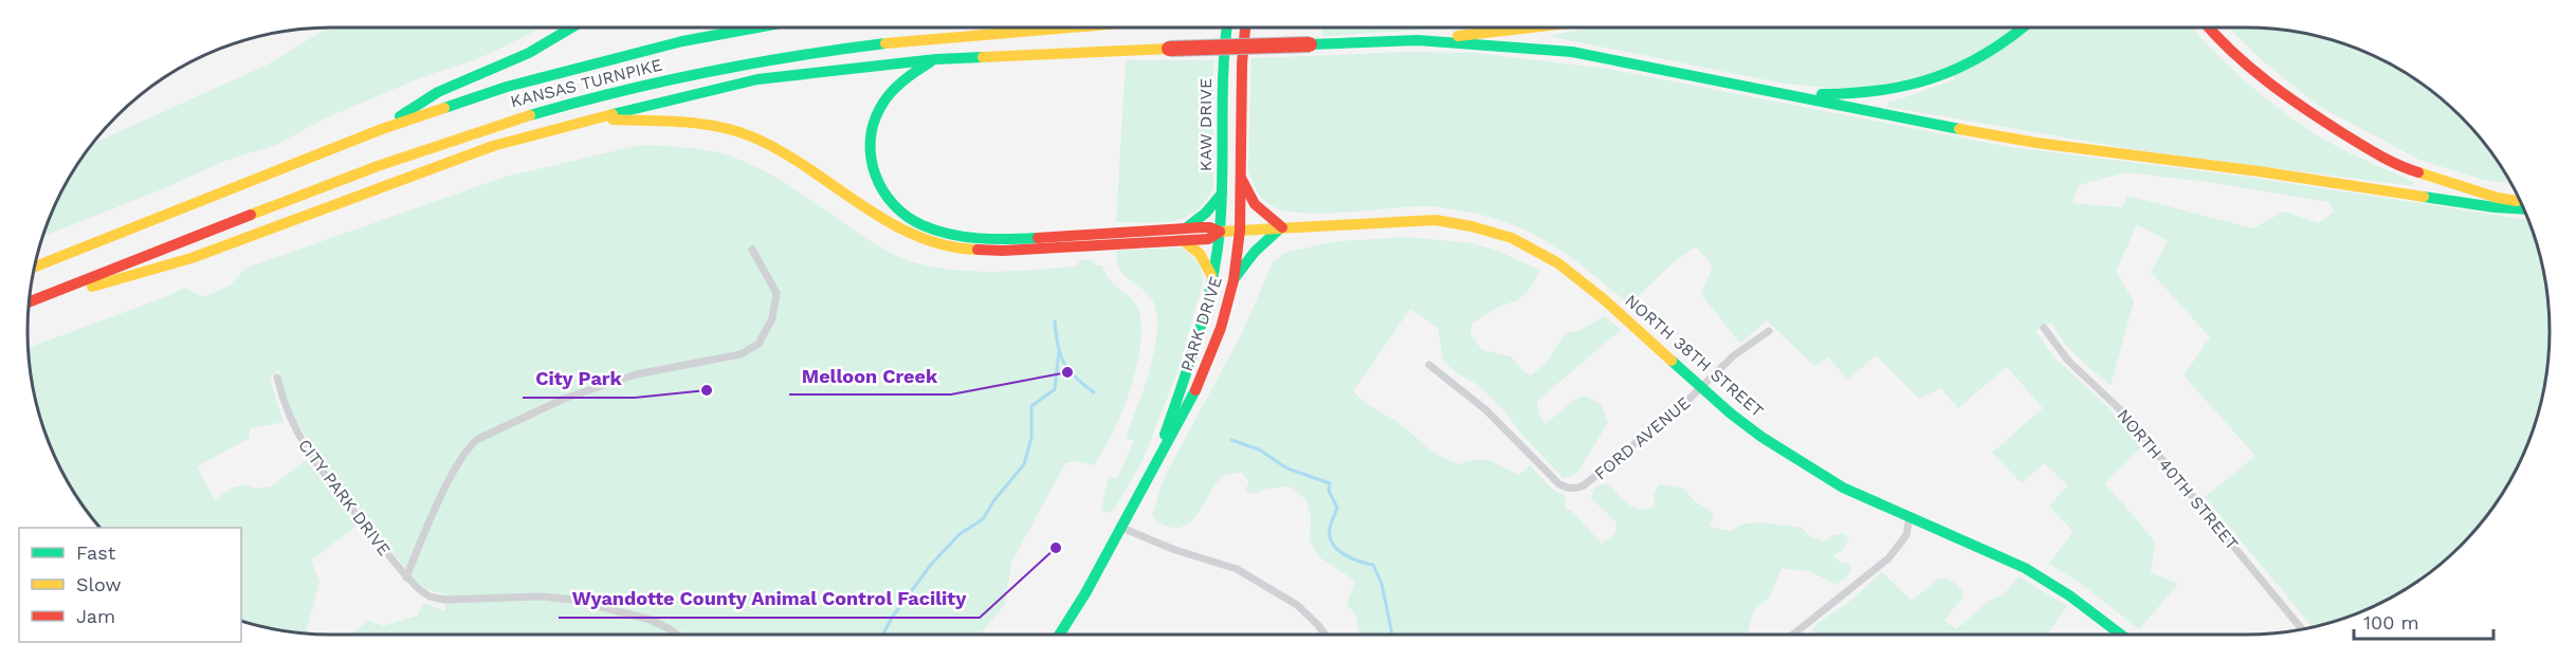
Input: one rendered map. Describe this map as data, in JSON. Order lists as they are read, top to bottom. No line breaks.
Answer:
{"streets":{"main road":["KANSAS TURNPIKE","KAW DRIVE","PARK DRIVE","NORTH 38TH STREET"],"street":["FORD AVENUE","NORTH 40TH STREET","CITY PARK DRIVE"]},"crossings":[["KAW DRIVE","PARK DRIVE"],["KAW DRIVE","NORTH 38TH STREET"],["PARK DRIVE","NORTH 38TH STREET"],["NORTH 38TH STREET","FORD AVENUE"]],"places":["Melloon Creek","City Park","Wyandotte County Animal Control Facility"],"legend":["Fast","Slow","Jam"],"scale_bar":"100 m"}
